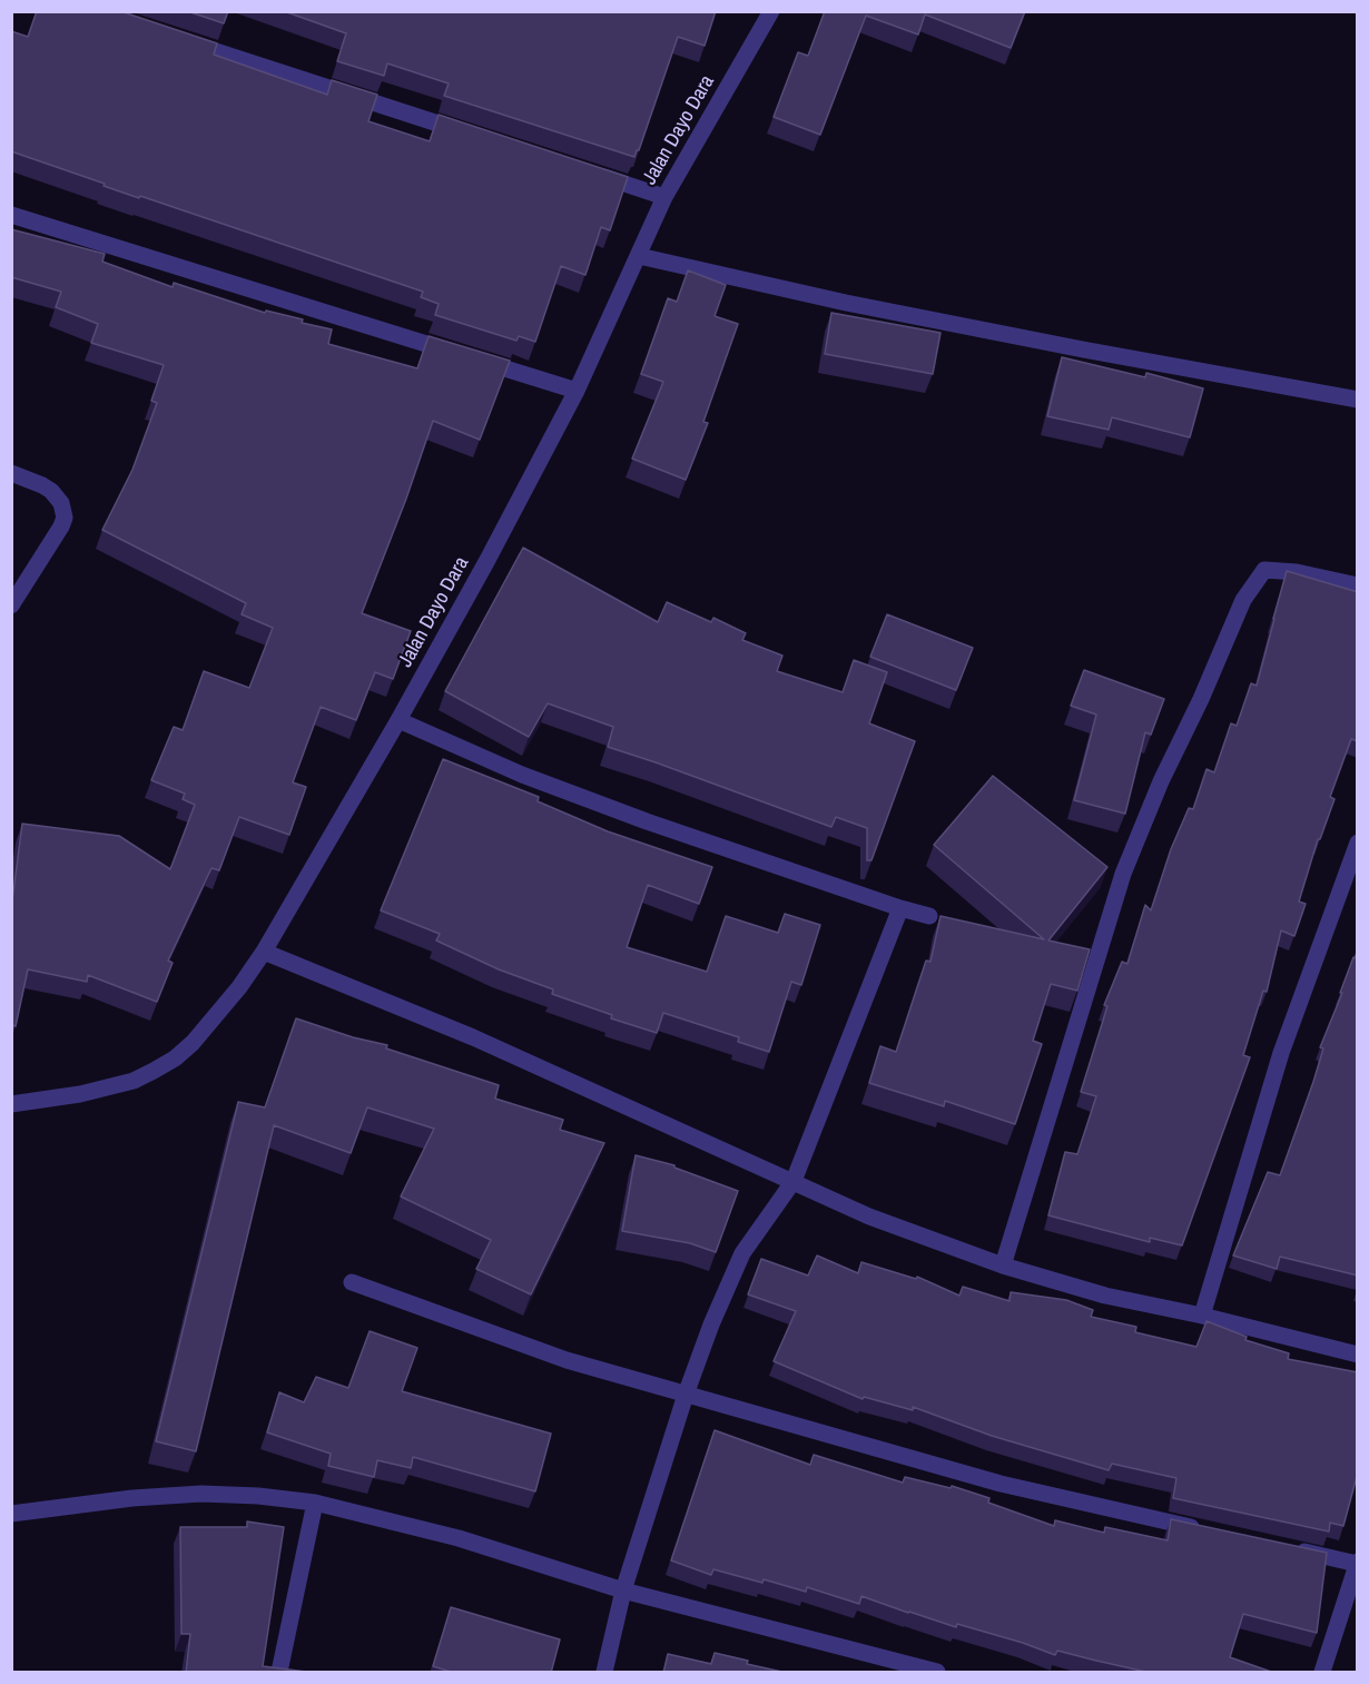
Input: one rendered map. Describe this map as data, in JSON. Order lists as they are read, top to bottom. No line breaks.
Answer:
{"streets":{"street":["Jalan Dayo Dara"]}}
